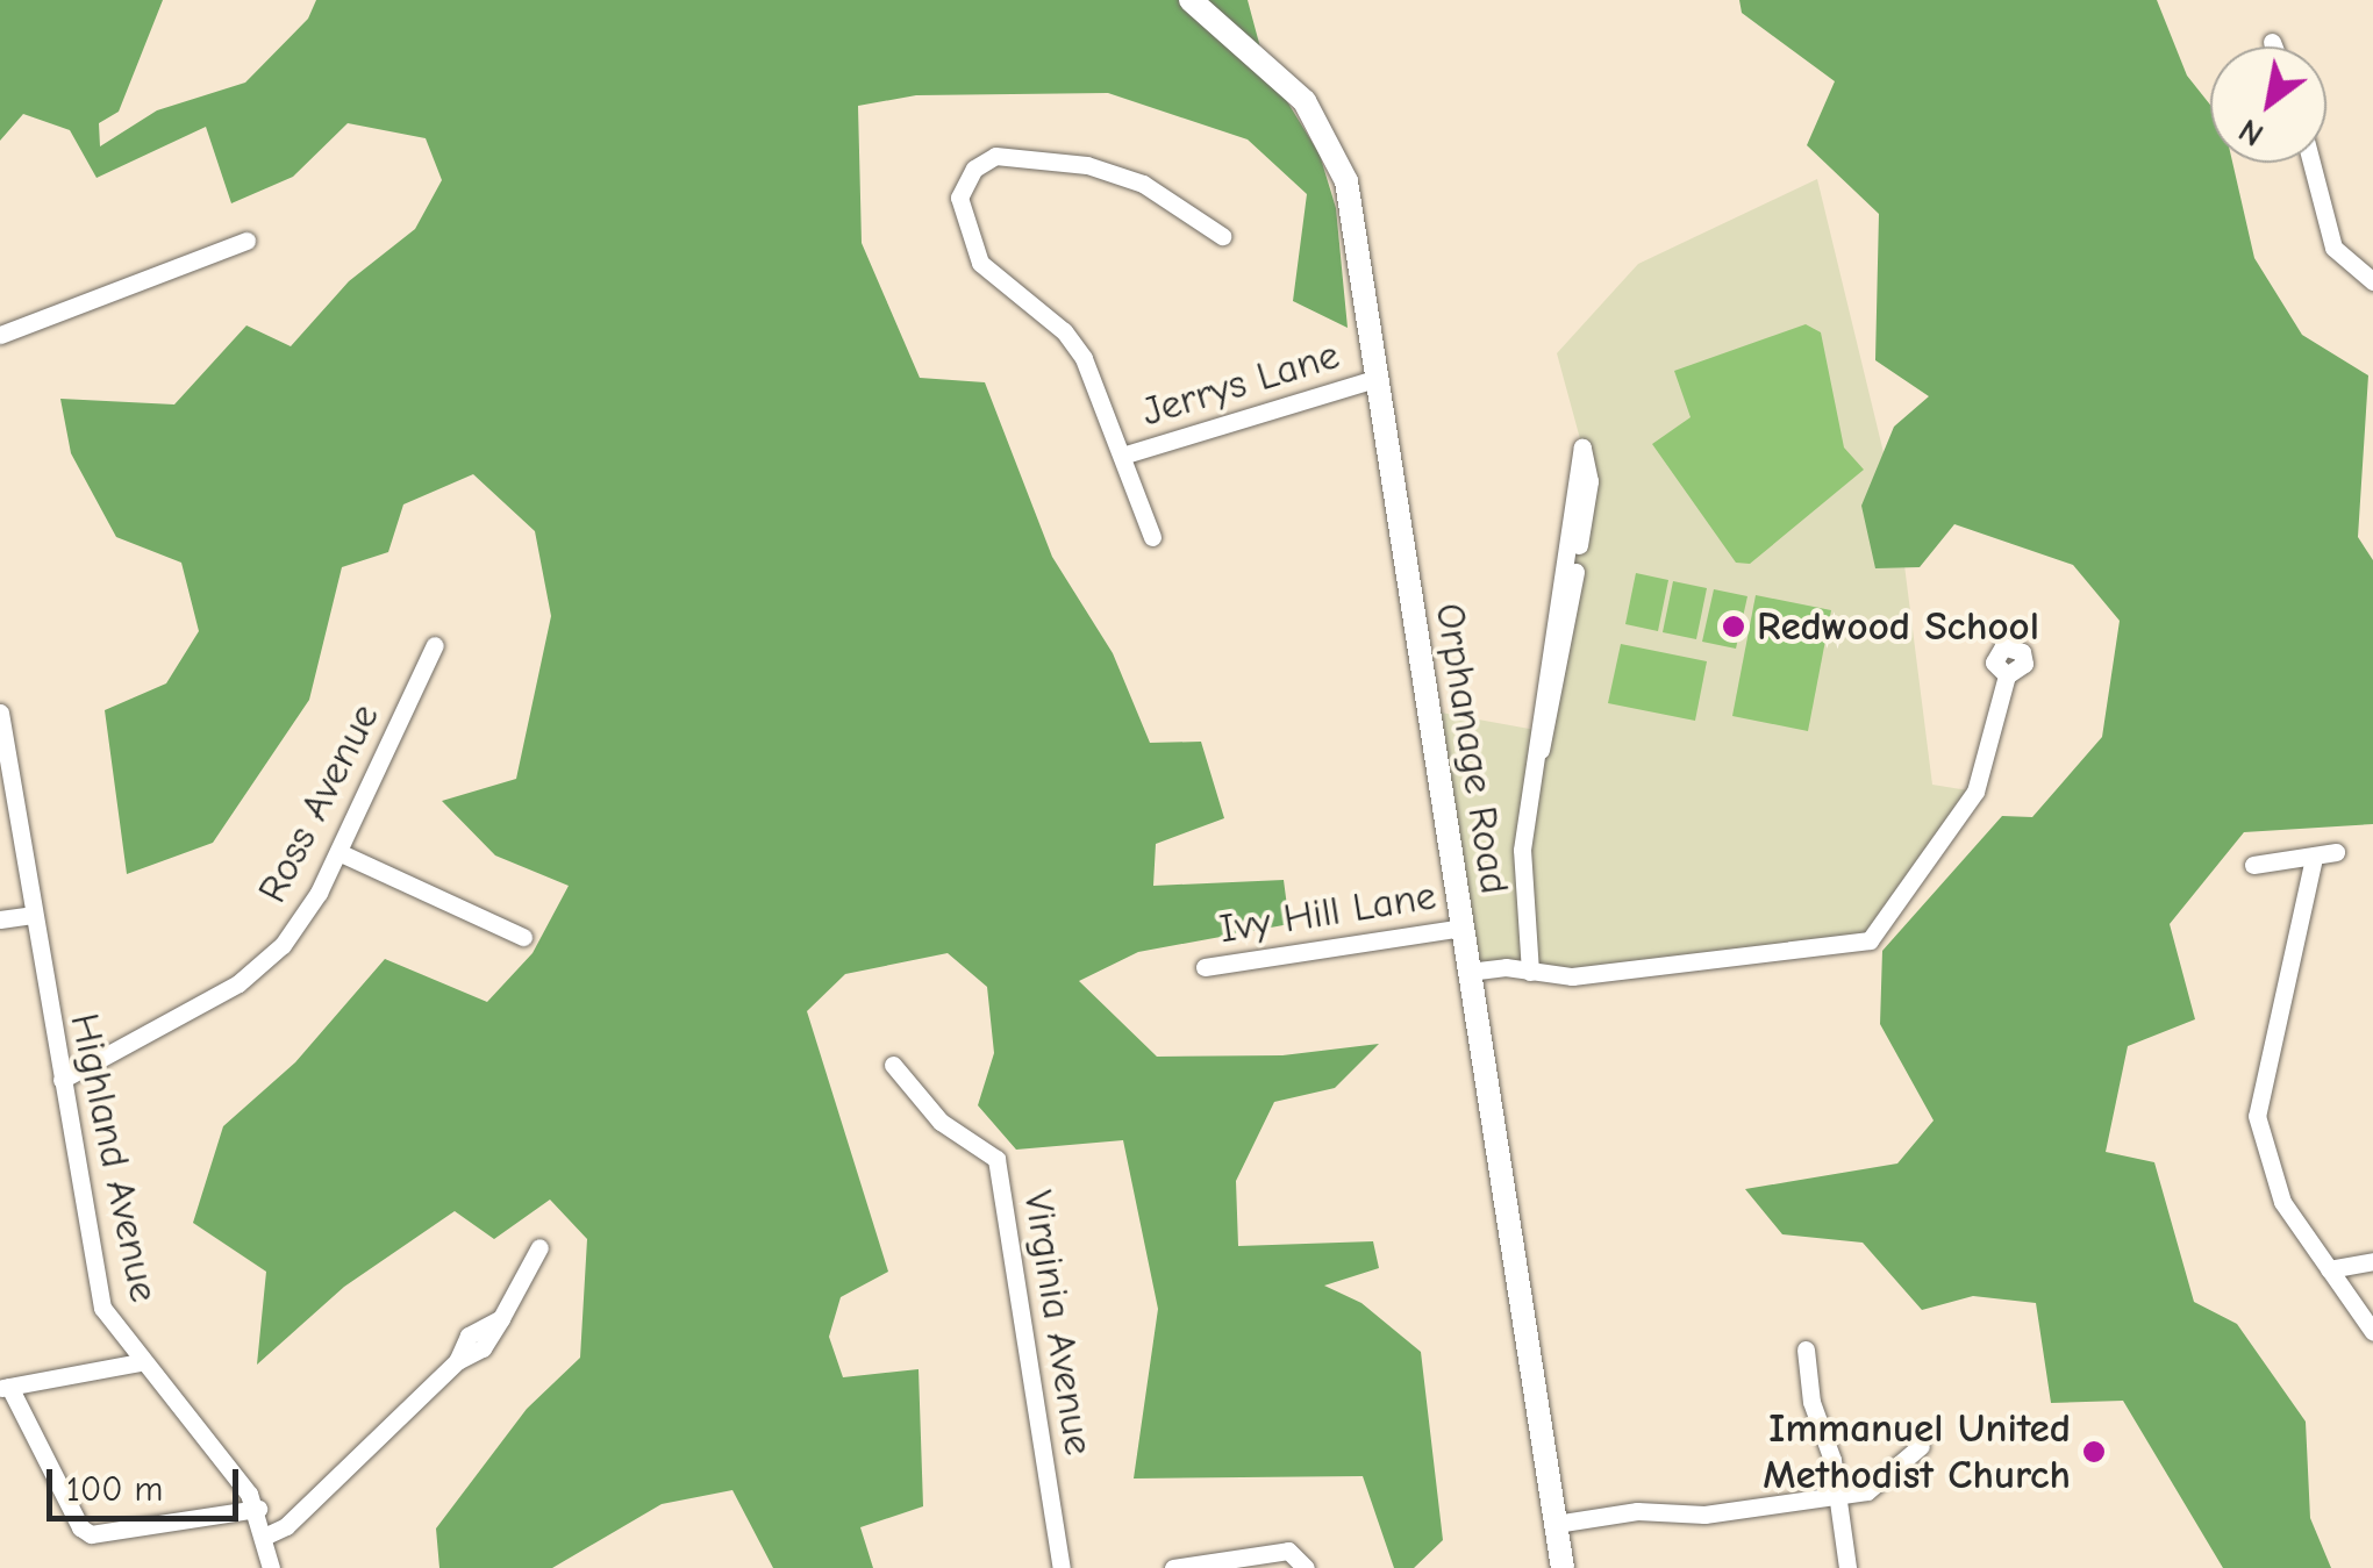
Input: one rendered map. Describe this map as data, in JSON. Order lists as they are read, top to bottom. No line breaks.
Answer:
{"streets":{"main road":["Orphanage Road"],"street":["Jerrys Lane","Ross Avenue","Ivy Hill Lane","Highland Avenue","Virginia Avenue"]},"crossings":[["Jerrys Lane","Orphanage Road"],["Orphanage Road","Ivy Hill Lane"],["Ross Avenue","Highland Avenue"]],"places":["Redwood School","Immanuel United Methodist Church"],"scale_bar":"100 m","north":"bottom left"}
